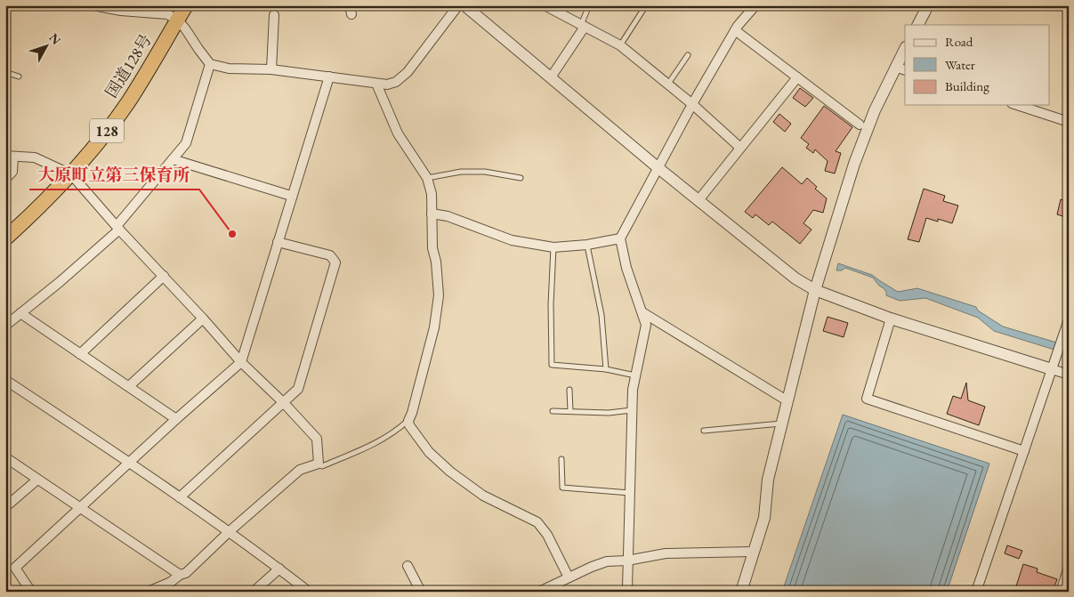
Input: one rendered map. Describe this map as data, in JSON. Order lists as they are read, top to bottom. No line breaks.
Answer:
{"streets":{"highway":["国道128号","128"]},"places":["大原町立第三保育所"],"legend":["Road","Water","Building"],"north":"top right"}
